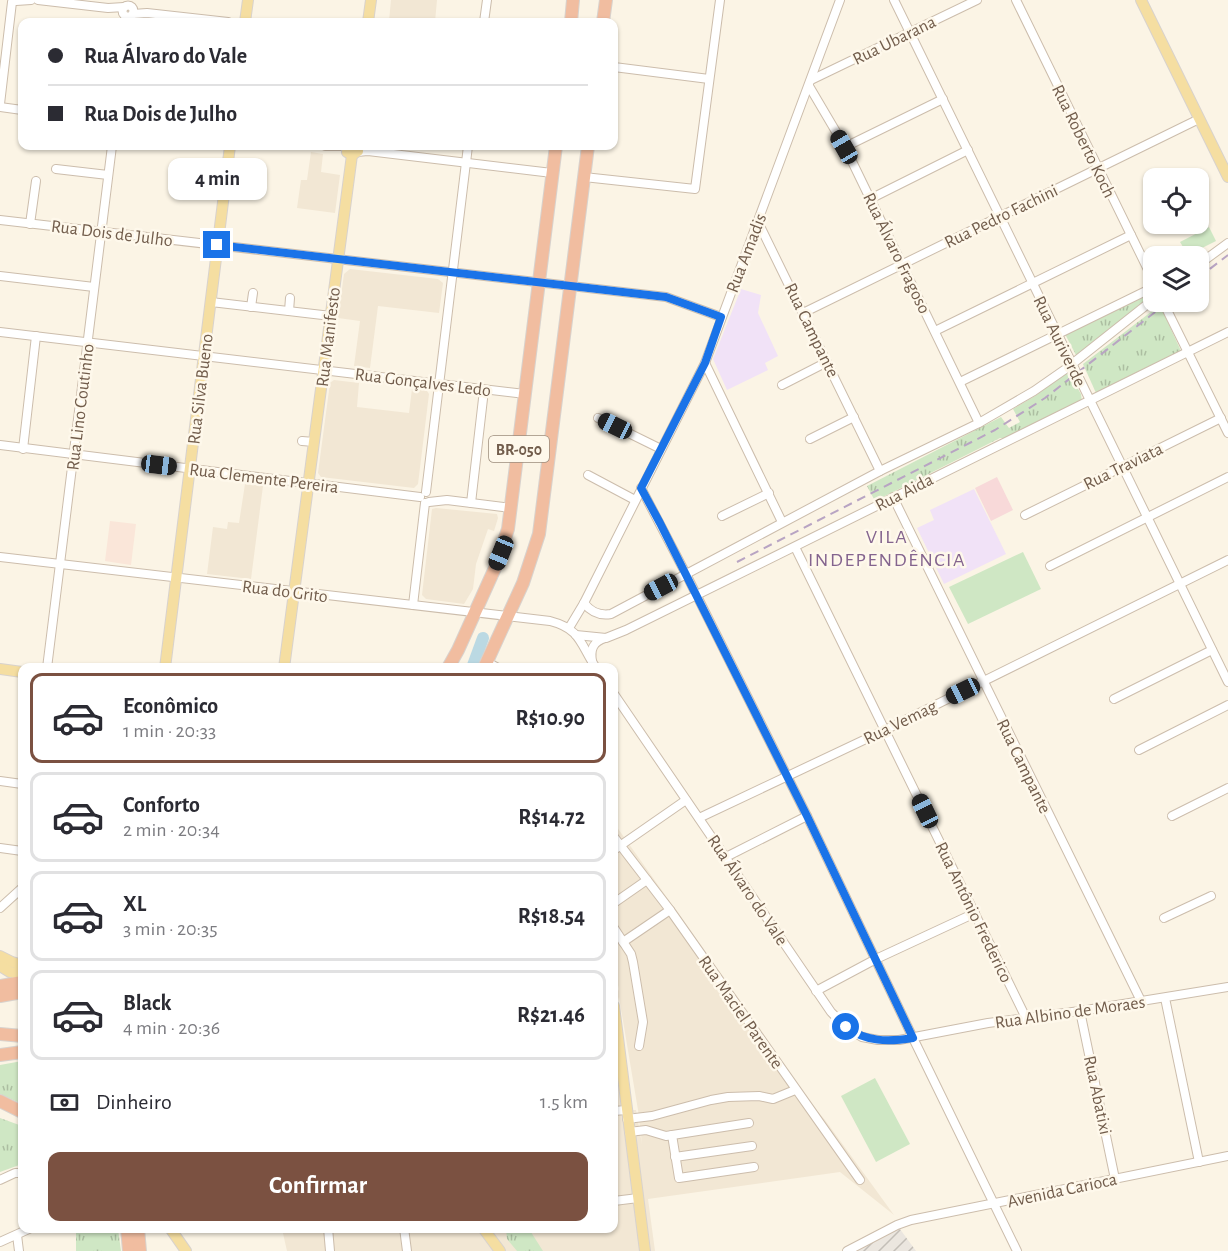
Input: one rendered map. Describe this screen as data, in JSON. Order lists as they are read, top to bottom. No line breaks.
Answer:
{"streets":{"highway":["BR-050"],"main road":["Rua Manifesto","Rua Silva Bueno"],"street":["Rua Ubarana","Rua Roberto Koch","Rua Pedro Fachini","Rua Dois de Julho","Rua Amadis","Rua Álvaro Fragoso","Rua Campante","Rua Auriverde","Rua Gonçalves Ledo","Rua Lino Coutinho","Rua Traviata","Rua Clemente Pereira","Rua Aida","Rua do Grito","Rua Vemag","Rua Álvaro do Vale","Rua Antônio Frederico","Rua Maciel Parente","Rua Albino de Moraes","Rua Abatixi","Avenida Carioca"]},"crossings":[["Rua Ubarana","Rua Amadis"],["Rua Ubarana","Rua Álvaro Fragoso"],["Rua Ubarana","Rua Auriverde"],["Rua Roberto Koch","Rua Pedro Fachini"],["Rua Pedro Fachini","Rua Álvaro Fragoso"],["Rua Pedro Fachini","Rua Campante"],["Rua Pedro Fachini","Rua Auriverde"],["Rua Dois de Julho","Rua Amadis"],["Rua Dois de Julho","Rua Manifesto"],["Rua Dois de Julho","Rua Silva Bueno"],["Rua Dois de Julho","Rua Lino Coutinho"],["Rua Dois de Julho","BR-050"],["Rua Amadis","Rua Álvaro Fragoso"],["Rua Amadis","Rua Campante"],["Rua Amadis","Rua Aida"],["Rua Amadis","Rua do Grito"],["Rua Álvaro Fragoso","Rua Aida"],["Rua Campante","Rua Aida"],["Rua Campante","Rua Vemag"],["Rua Campante","Rua Albino de Moraes"],["Rua Manifesto","Rua Gonçalves Ledo"],["Rua Manifesto","Rua Clemente Pereira"],["Rua Manifesto","Rua do Grito"],["Rua Auriverde","Rua Traviata"],["Rua Auriverde","Rua Aida"],["Rua Auriverde","Rua Vemag"],["Rua Gonçalves Ledo","Rua Silva Bueno"],["Rua Gonçalves Ledo","Rua Lino Coutinho"],["Rua Gonçalves Ledo","BR-050"],["Rua Silva Bueno","Rua Clemente Pereira"],["Rua Silva Bueno","Rua do Grito"],["Rua Lino Coutinho","Rua Clemente Pereira"],["Rua Lino Coutinho","Rua do Grito"],["BR-050","Rua Clemente Pereira"],["BR-050","Rua do Grito"],["Rua Aida","Rua Antônio Frederico"],["Rua Vemag","Rua Álvaro do Vale"],["Rua Vemag","Rua Antônio Frederico"],["Rua Álvaro do Vale","Rua Albino de Moraes"],["Rua Antônio Frederico","Rua Albino de Moraes"],["Rua Albino de Moraes","Rua Abatixi"],["Rua Abatixi","Avenida Carioca"]],"districts":["VILA INDEPENDÊNCIA"],"page":{"banner":["Rua Álvaro do Vale","Rua Dois de Julho"],"bubble":"4 min","list":[{"name":"Econômico","note":"1 min · 20:33","value":"R$10.90"},{"name":"Conforto","note":"2 min · 20:34","value":"R$14.72"},{"name":"XL","note":"3 min · 20:35","value":"R$18.54"},{"name":"Black","note":"4 min · 20:36","value":"R$21.46"}],"pay":["Dinheiro","1.5 km"],"buttons":"Confirmar"}}
